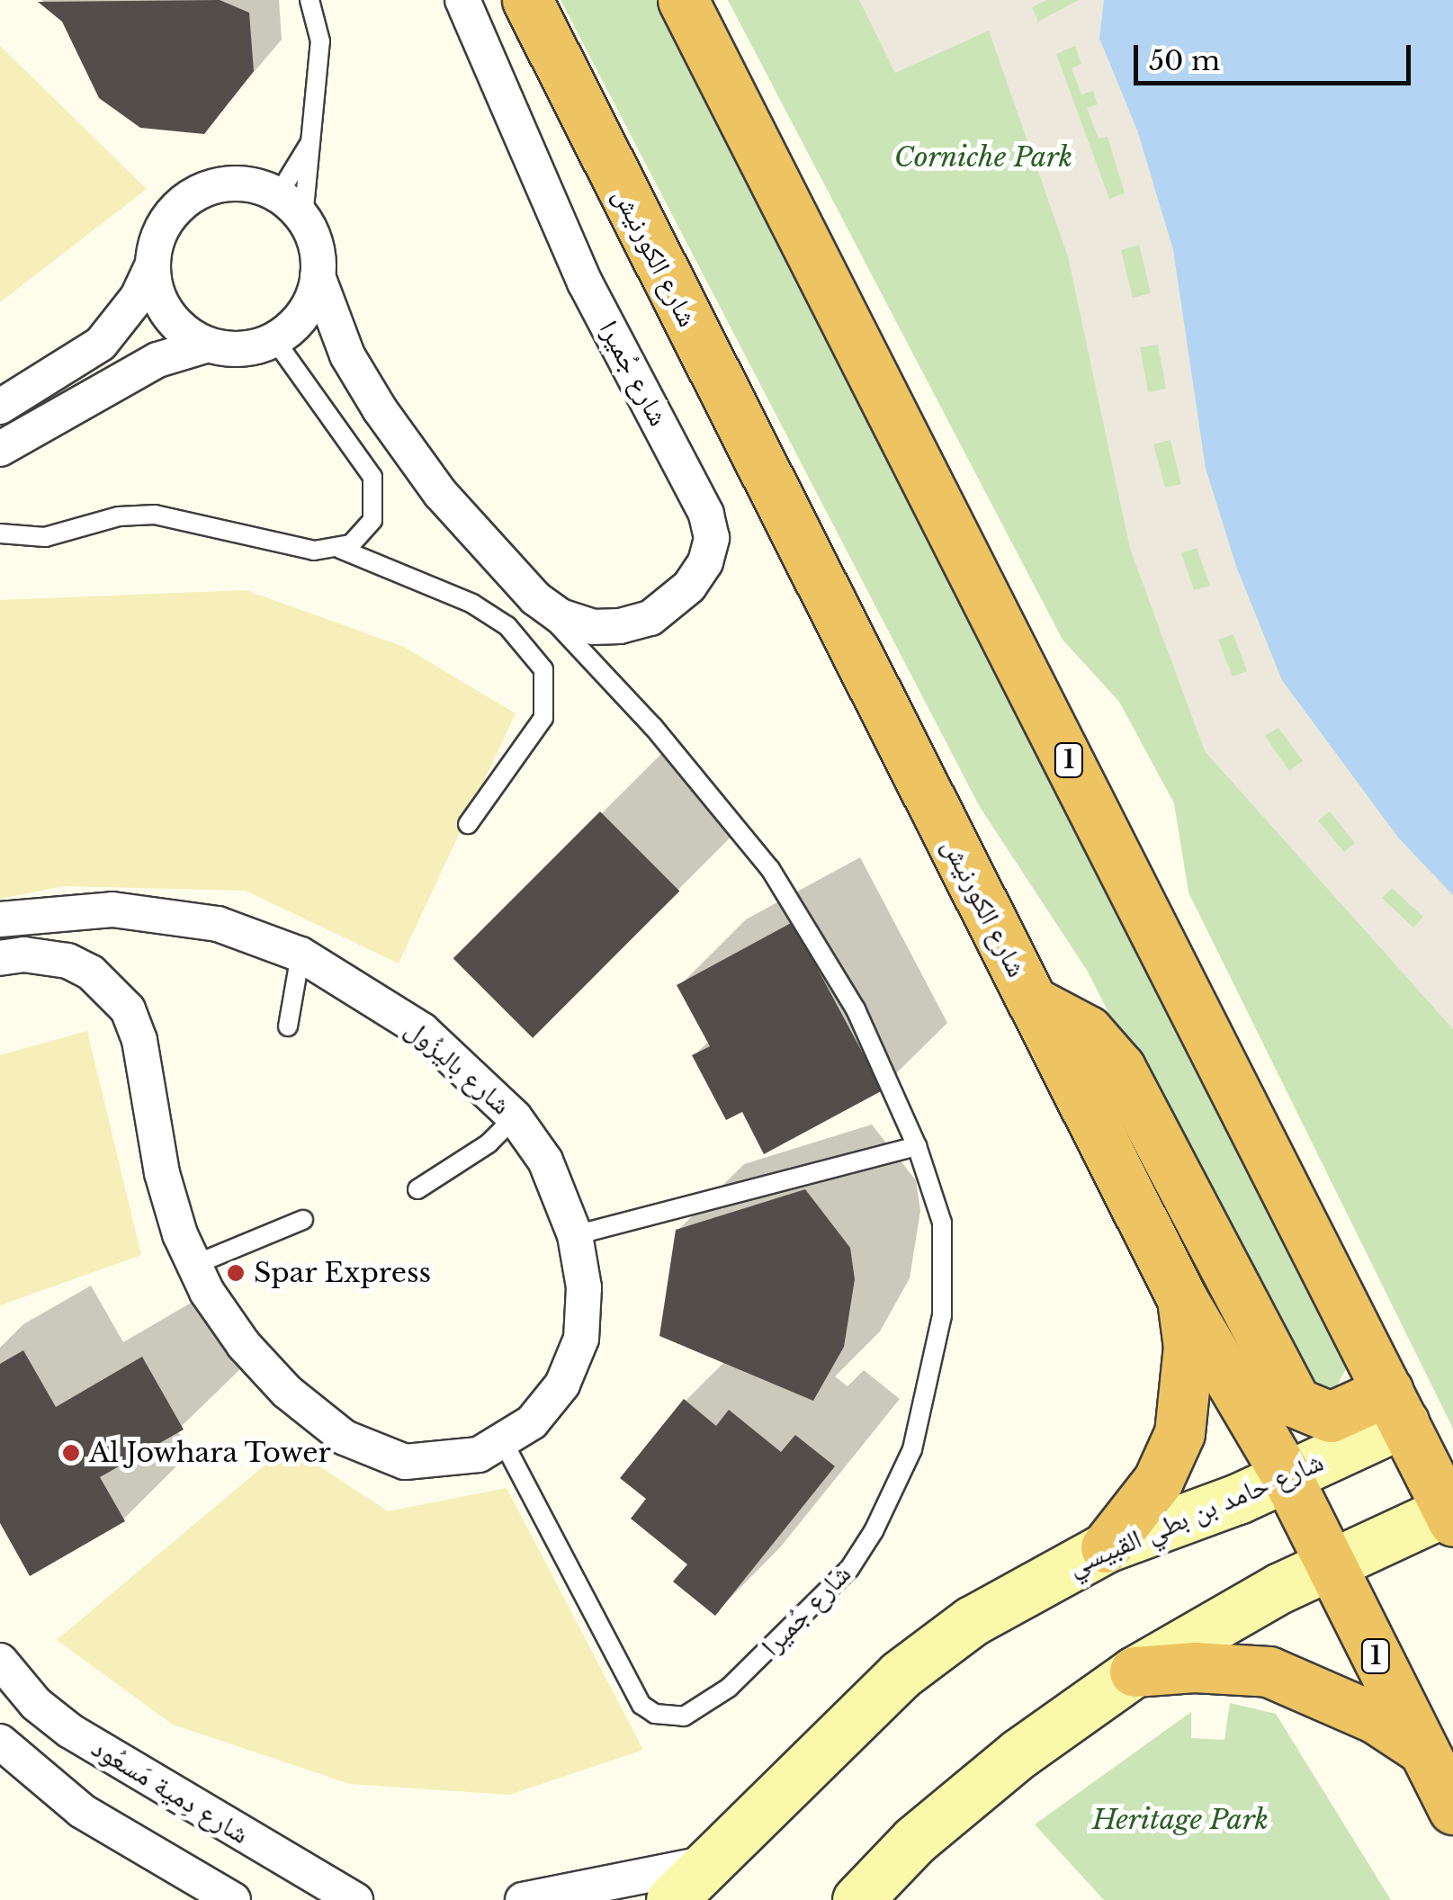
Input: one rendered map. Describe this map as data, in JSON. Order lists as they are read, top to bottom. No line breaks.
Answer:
{"streets":{"highway":["شارع الكورنيش","1"],"main road":["شارع حامد بن بطي القبيسي"],"street":["شارع جُميرا","شارع باليزُول","شارع دِمية مَسعُود"]},"crossings":[["شارع الكورنيش","شارع حامد بن بطي القبيسي"],["شارع جُميرا","شارع باليزُول"],["1","شارع حامد بن بطي القبيسي"]],"parks":["Corniche Park","Heritage Park"],"places":["Spar Express","Al Jowhara Tower"],"scale_bar":"50 m"}
